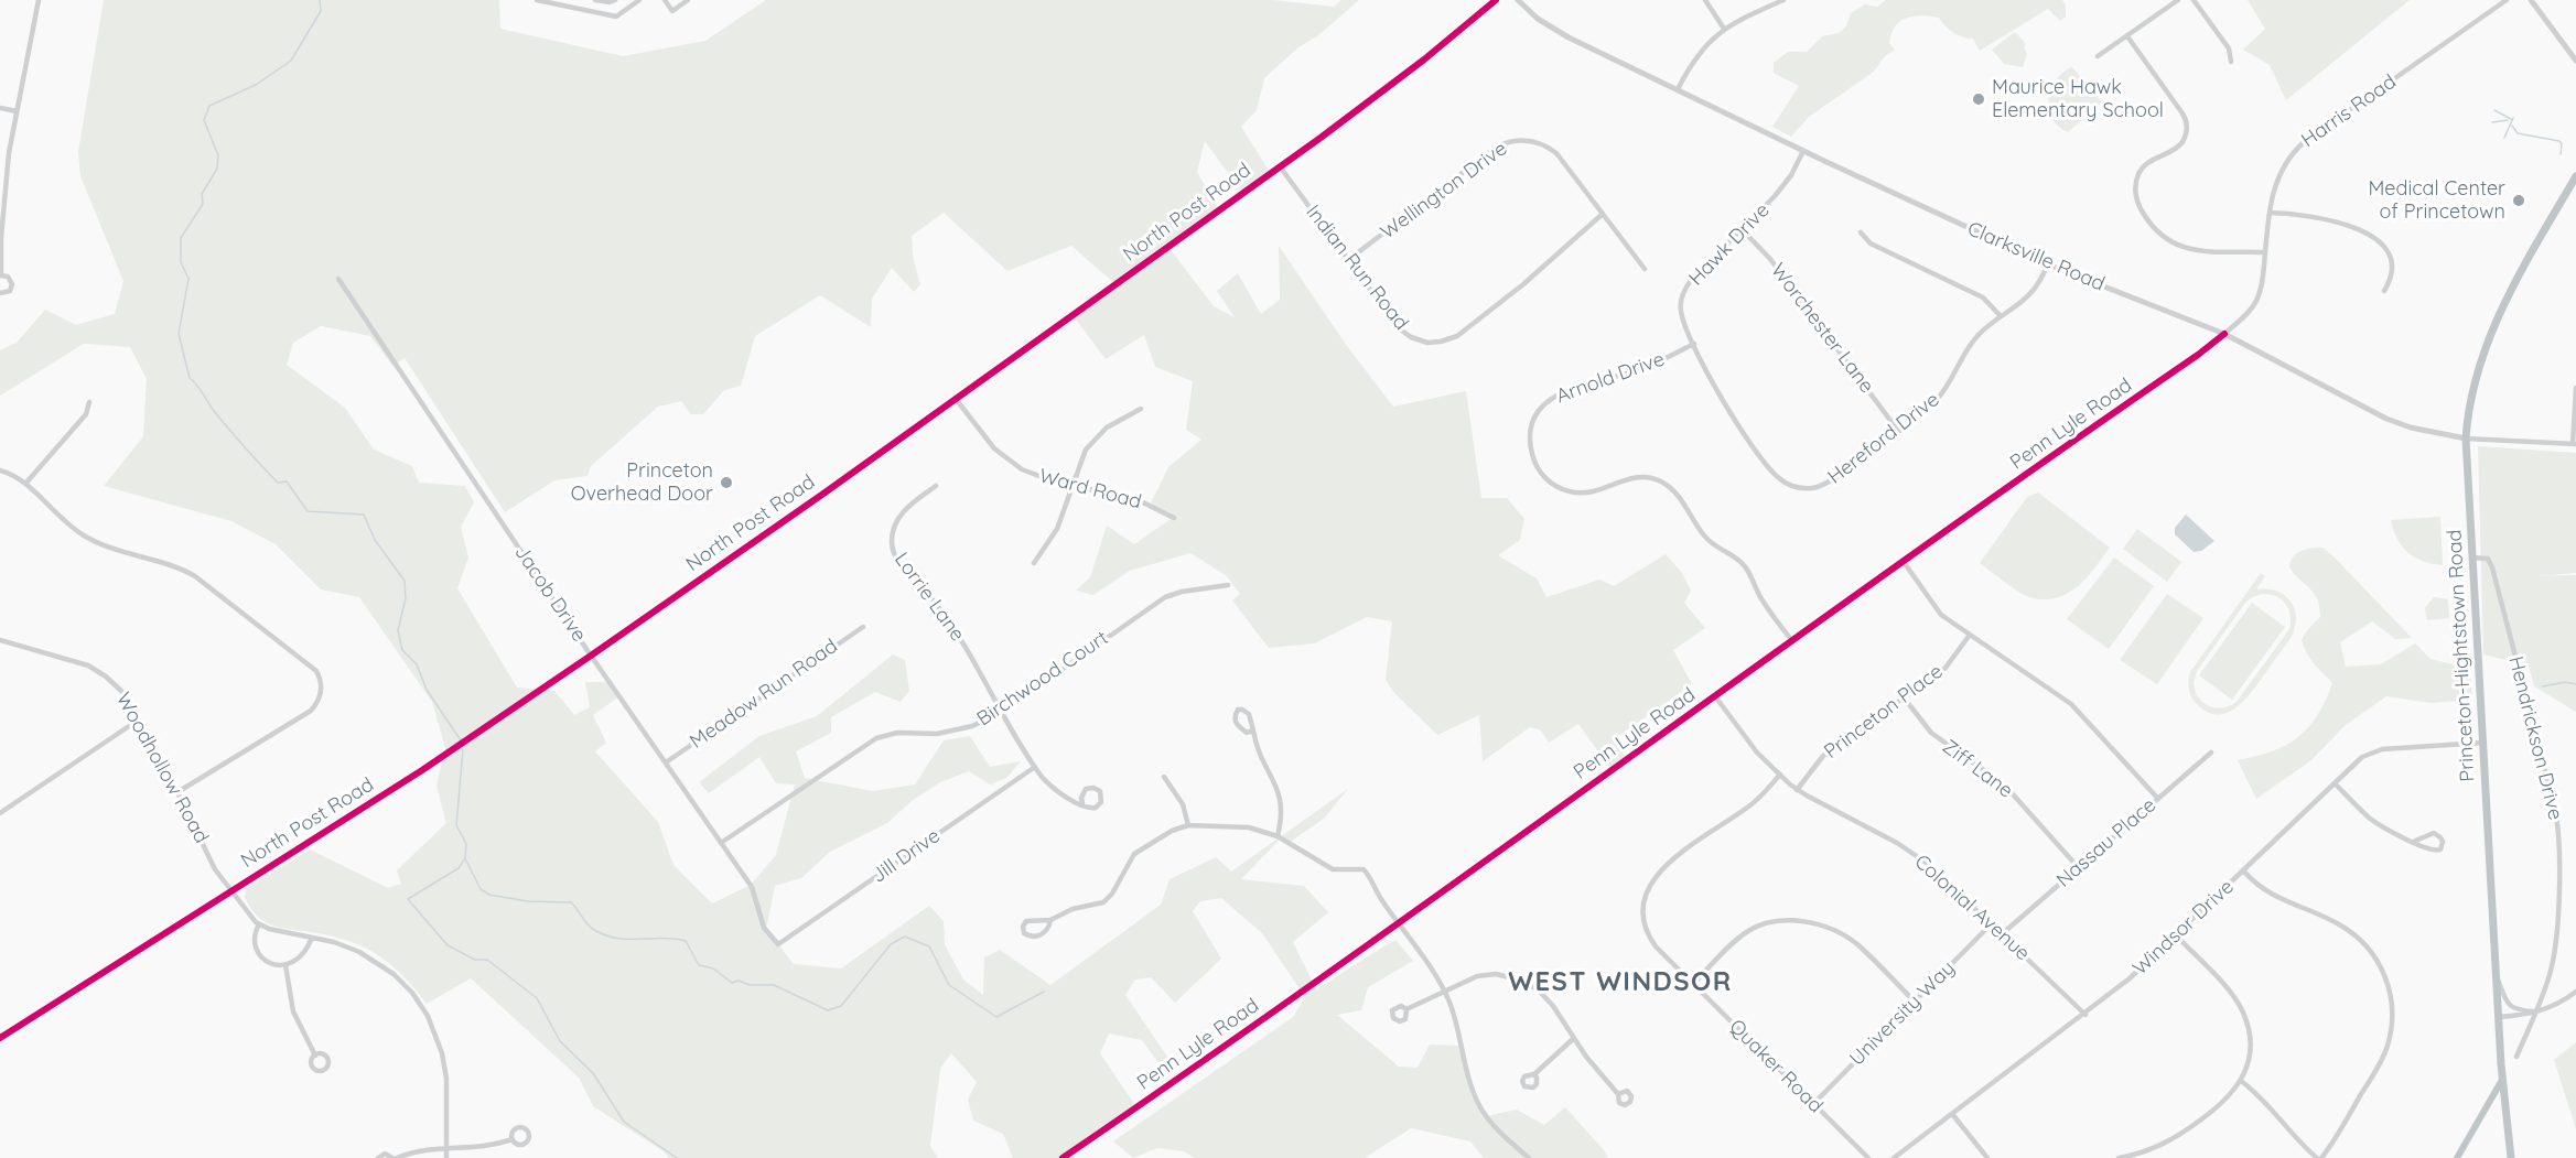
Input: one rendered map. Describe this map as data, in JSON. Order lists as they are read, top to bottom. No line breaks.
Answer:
{"streets":{"main road":["Princeton-Hightstown Road"],"street":["Harris Road","Wellington Drive","North Post Road","Hawk Drive","Clarksville Road","Indian Run Road","Worchester Lane","Arnold Drive","Penn Lyle Road","Hereford Drive","Ward Road","Jacob Drive","Lorrie Lane","Birchwood Court","Meadow Run Road","Princeton Place","Hendrickson Drive","Woodhollow Road","Ziff Lane","Nassau Place","Jill Drive","Colonial Avenue","Windsor Drive","University Way","Quaker Road"]},"crossings":[["Harris Road","Clarksville Road"],["Harris Road","Penn Lyle Road"],["Wellington Drive","Indian Run Road"],["North Post Road","Indian Run Road"],["North Post Road","Ward Road"],["North Post Road","Jacob Drive"],["North Post Road","Woodhollow Road"],["Hawk Drive","Clarksville Road"],["Hawk Drive","Worchester Lane"],["Hawk Drive","Arnold Drive"],["Hawk Drive","Hereford Drive"],["Clarksville Road","Penn Lyle Road"],["Clarksville Road","Hereford Drive"],["Clarksville Road","Princeton-Hightstown Road"],["Worchester Lane","Hereford Drive"],["Arnold Drive","Penn Lyle Road"],["Arnold Drive","Hereford Drive"],["Penn Lyle Road","Colonial Avenue"],["Jacob Drive","Birchwood Court"],["Jacob Drive","Meadow Run Road"],["Jacob Drive","Jill Drive"],["Lorrie Lane","Birchwood Court"],["Lorrie Lane","Jill Drive"],["Princeton-Hightstown Road","Hendrickson Drive"],["Princeton-Hightstown Road","Windsor Drive"],["Princeton Place","Ziff Lane"],["Princeton Place","Colonial Avenue"],["Ziff Lane","Nassau Place"],["Nassau Place","Colonial Avenue"],["Colonial Avenue","Windsor Drive"],["Colonial Avenue","University Way"],["Colonial Avenue","Quaker Road"],["University Way","Quaker Road"]],"districts":["WEST WINDSOR"],"places":["Maurice Hawk Elementary School","Medical Center of Princetown","Princeton Overhead Door"]}
